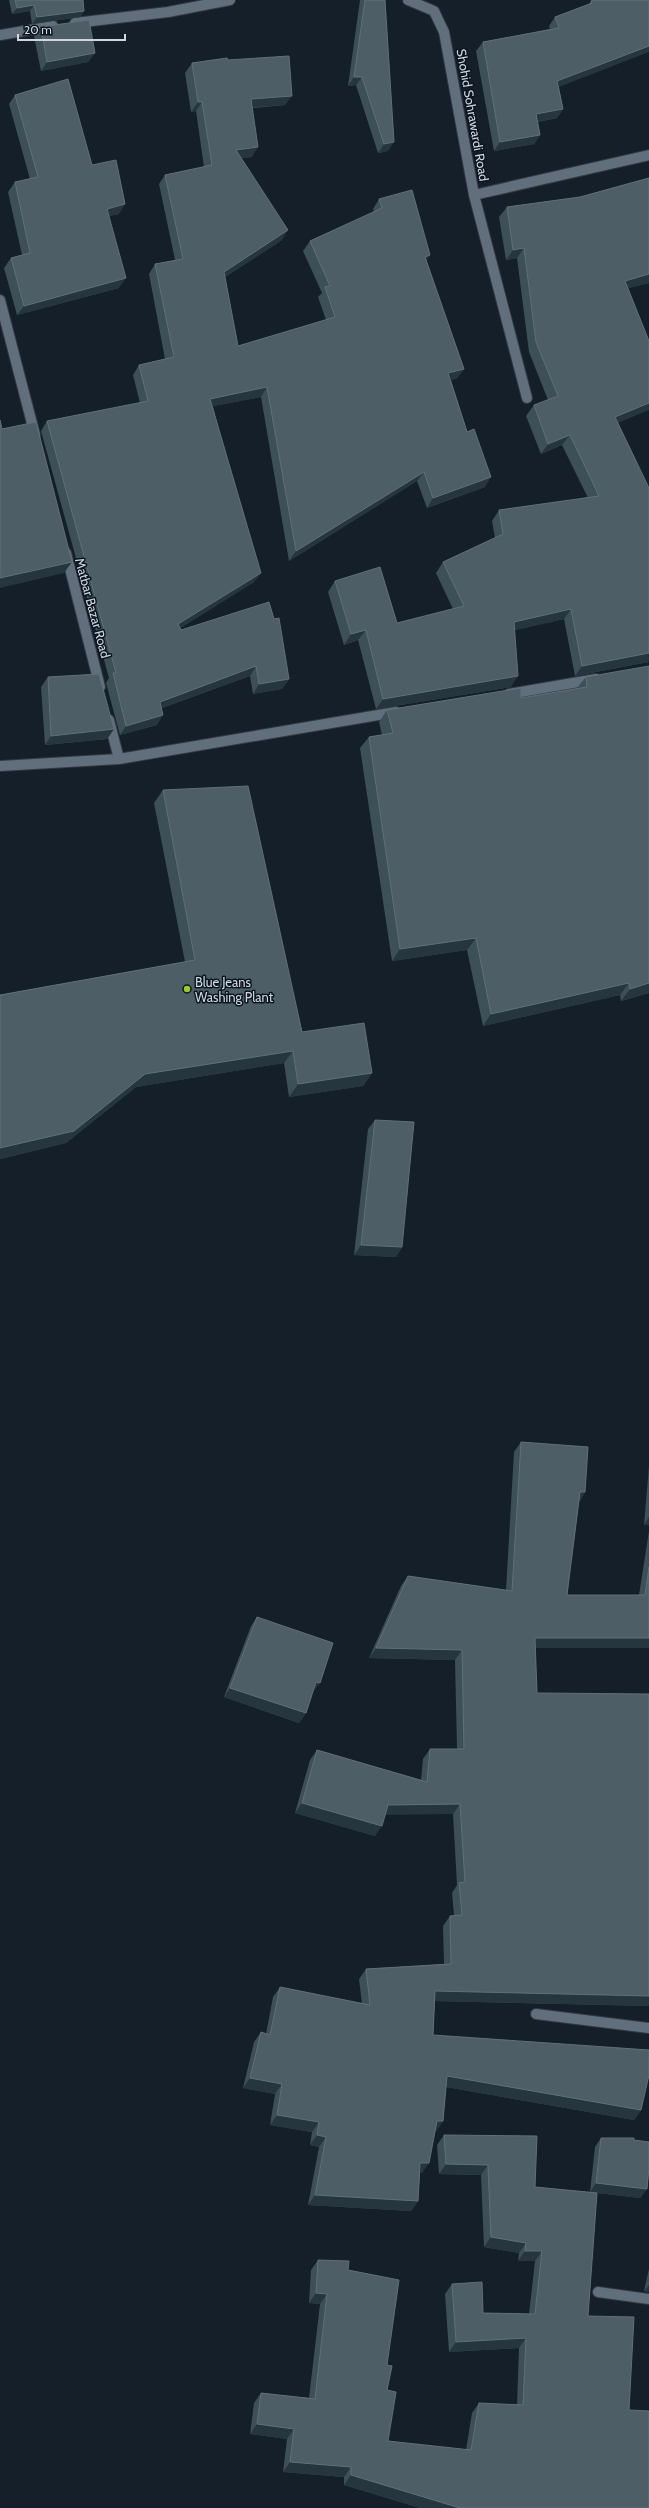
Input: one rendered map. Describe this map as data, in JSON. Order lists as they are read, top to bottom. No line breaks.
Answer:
{"streets":{"street":["Shohid Sohrawardi Road","Matbar Bazar Road"]},"places":["Blue Jeans Washing Plant"],"scale_bar":"20 m"}
